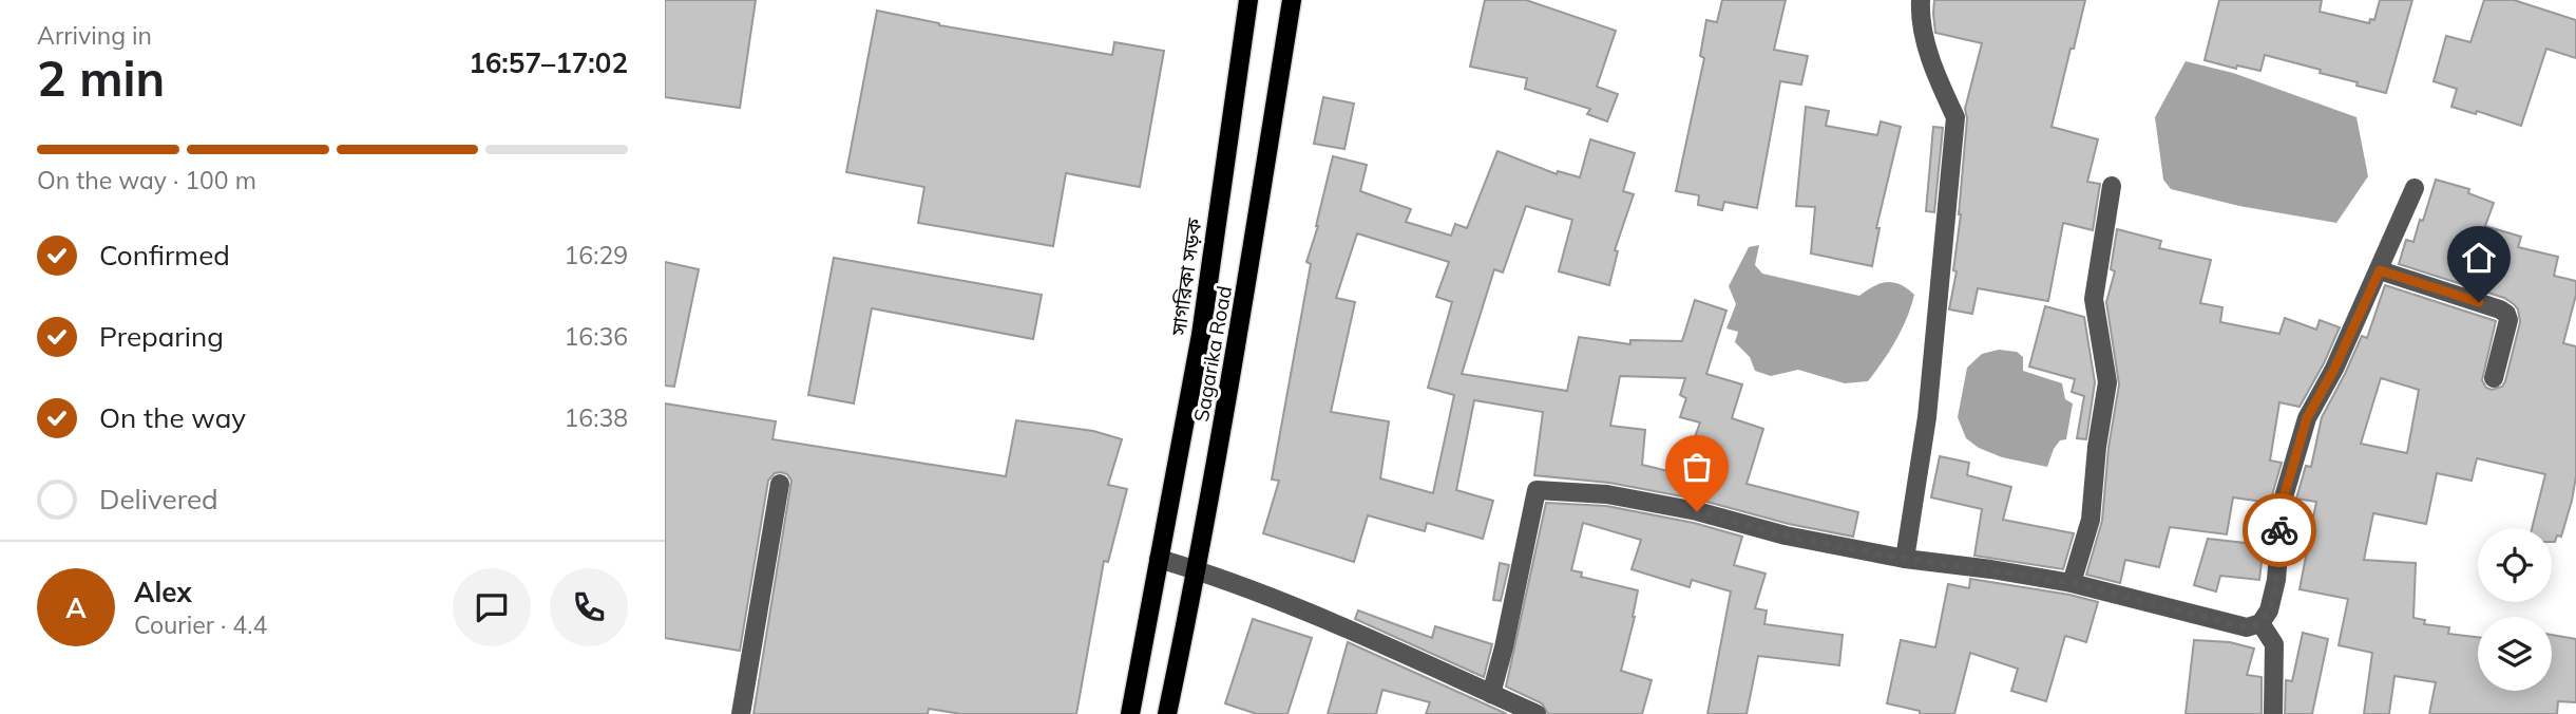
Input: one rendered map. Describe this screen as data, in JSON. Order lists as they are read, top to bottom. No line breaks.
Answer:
{"streets":{"main road":["সাগরিকা সড়ক","Sagarika Road"]},"page":{"heading":["2 min","Arriving in","16:57–17:02"],"panel":["Alex","Courier · 4.4"],"bar":"On the way · 100 m","list":[["Confirmed","16:29"],["Preparing","16:36"],["On the way","16:38"],"Delivered"],"round":"A"}}
